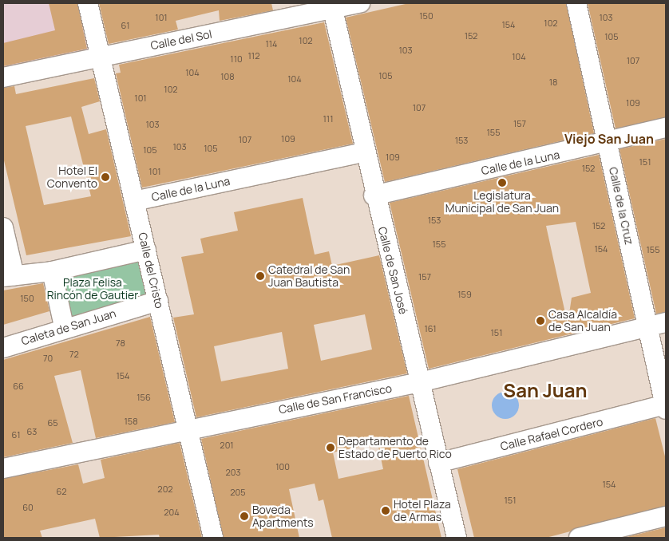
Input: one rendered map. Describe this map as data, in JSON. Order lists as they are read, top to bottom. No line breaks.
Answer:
{"streets":{"street":["Calle del Sol","Calle de la Luna","Calle de la Cruz","Calle del Cristo","Calle de San José","Caleta de San Juan","Calle de San Francisco","Calle Rafael Cordero"]},"crossings":[["Calle del Sol","Calle del Cristo"],["Calle del Sol","Calle de San José"],["Calle de la Luna","Calle de la Cruz"],["Calle de la Luna","Calle del Cristo"],["Calle de la Luna","Calle de San José"],["Calle de la Cruz","Calle de San Francisco"],["Calle de la Cruz","Calle Rafael Cordero"],["Calle del Cristo","Caleta de San Juan"],["Calle del Cristo","Calle de San Francisco"],["Calle de San José","Calle de San Francisco"],["Calle de San José","Calle Rafael Cordero"]],"districts":["Viejo San Juan","San Juan"],"parks":["Plaza Felisa Rincón de Gautier"],"places":["Hotel El Convento","Legislatura Municipal de San Juan","Catedral de San Juan Bautista","Casa Alcaldía de San Juan","Departamento de Estado de Puerto Rico","Hotel Plaza de Armas","Boveda Apartments"],"house_numbers":["150","101","103","102","154","61","152","105","102","114","103","112","104","110","107","104","105","108","104","18","102","101","109","107","111","157","103","155","109","107","153","103","105","105","109","151","152","101","153","152","155","154","155","157","159","150","161","151","78","72","70","154","66","156","158","65","63","61","201","100","203","154","202","62","205","151","60","204"]}
